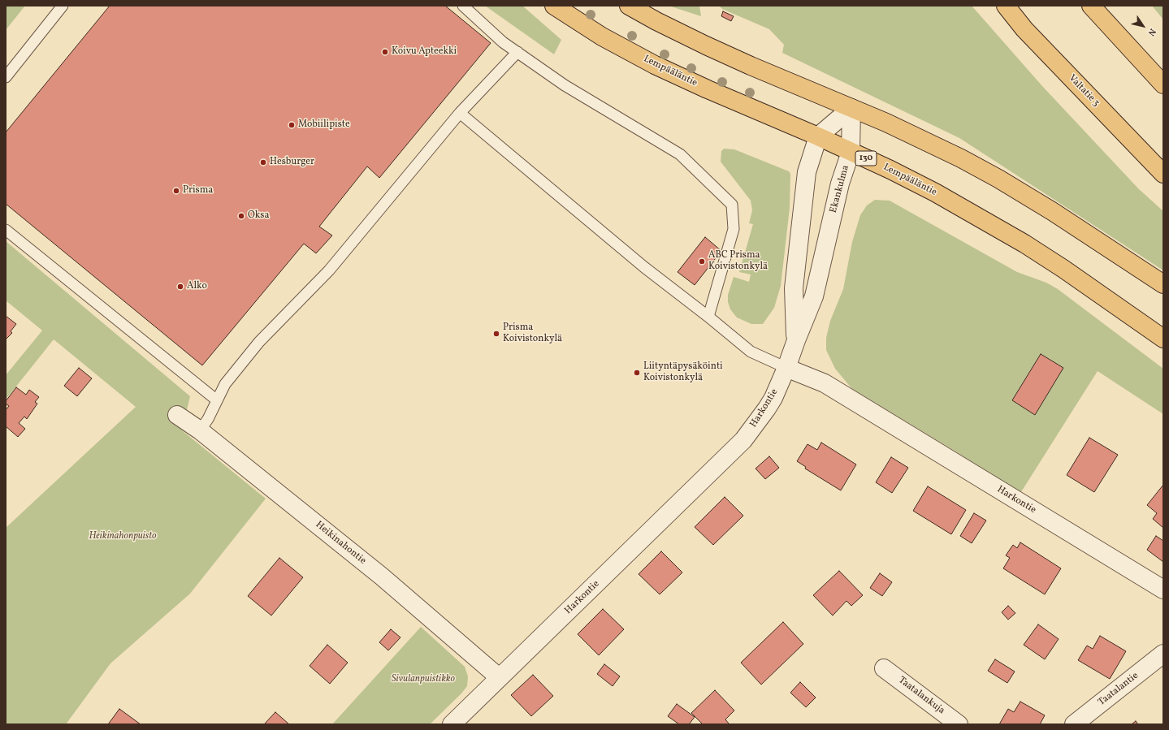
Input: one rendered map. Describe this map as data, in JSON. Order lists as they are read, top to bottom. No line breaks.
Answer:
{"streets":{"main road":["Lempääläntie","Valtatie 3","130"],"street":["Ekankulma","Harkontie","Heikinahontie","Taatalantie","Taatalankuja"]},"crossings":[["Lempääläntie","Ekankulma"],["Ekankulma","Harkontie"],["Harkontie","Heikinahontie"]],"parks":["Heikinahonpuisto","Sivulanpuistikko"],"places":["Koivu Apteekki","Mobiilipiste","Hesburger","Prisma","Oksa","ABC Prisma Koivistonkylä","Alko","Prisma Koivistonkylä","Liityntäpysäköinti Koivistonkylä"],"north":"bottom right"}
